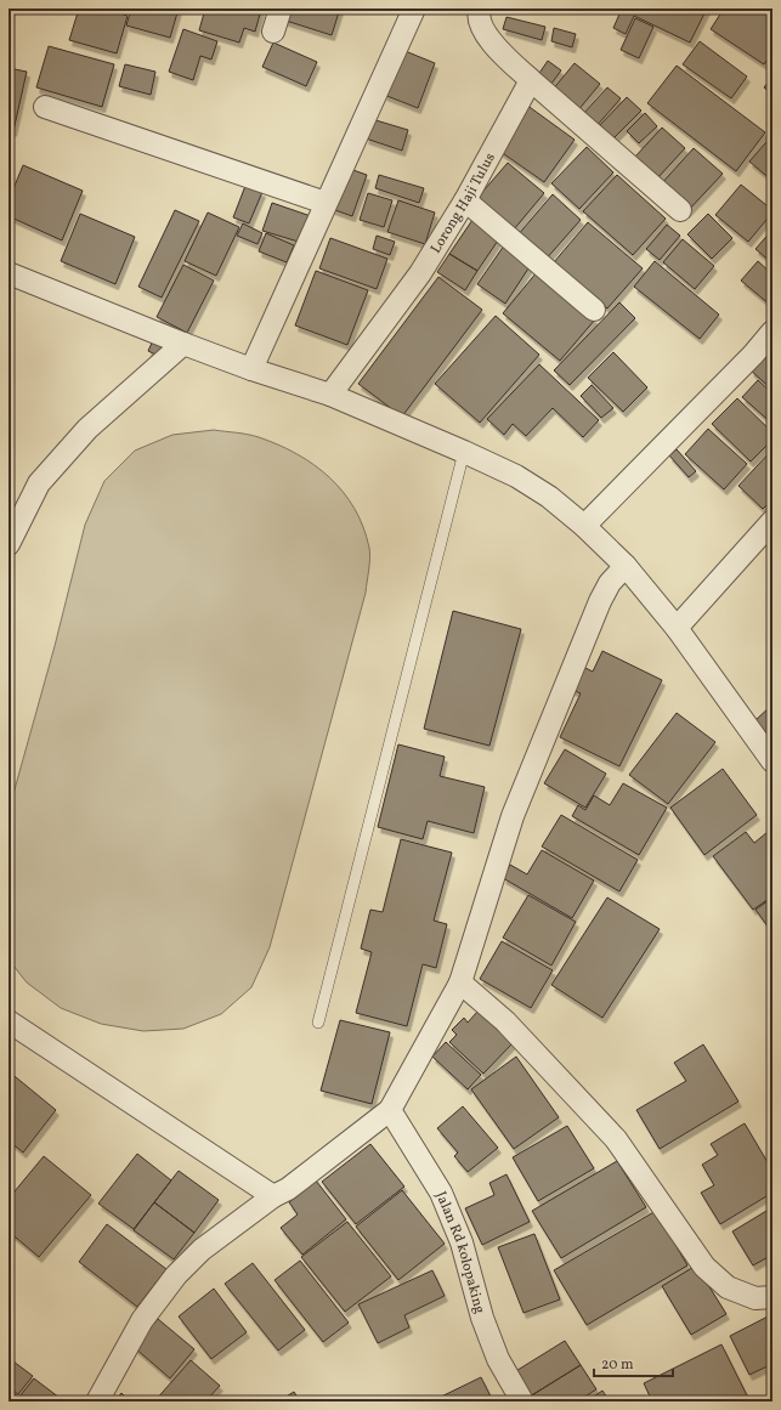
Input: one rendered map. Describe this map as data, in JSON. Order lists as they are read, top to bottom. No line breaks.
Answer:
{"streets":{"street":["Lorong Haji Tulus","Jalan Rd kolopaking"]},"scale_bar":"20 m"}
